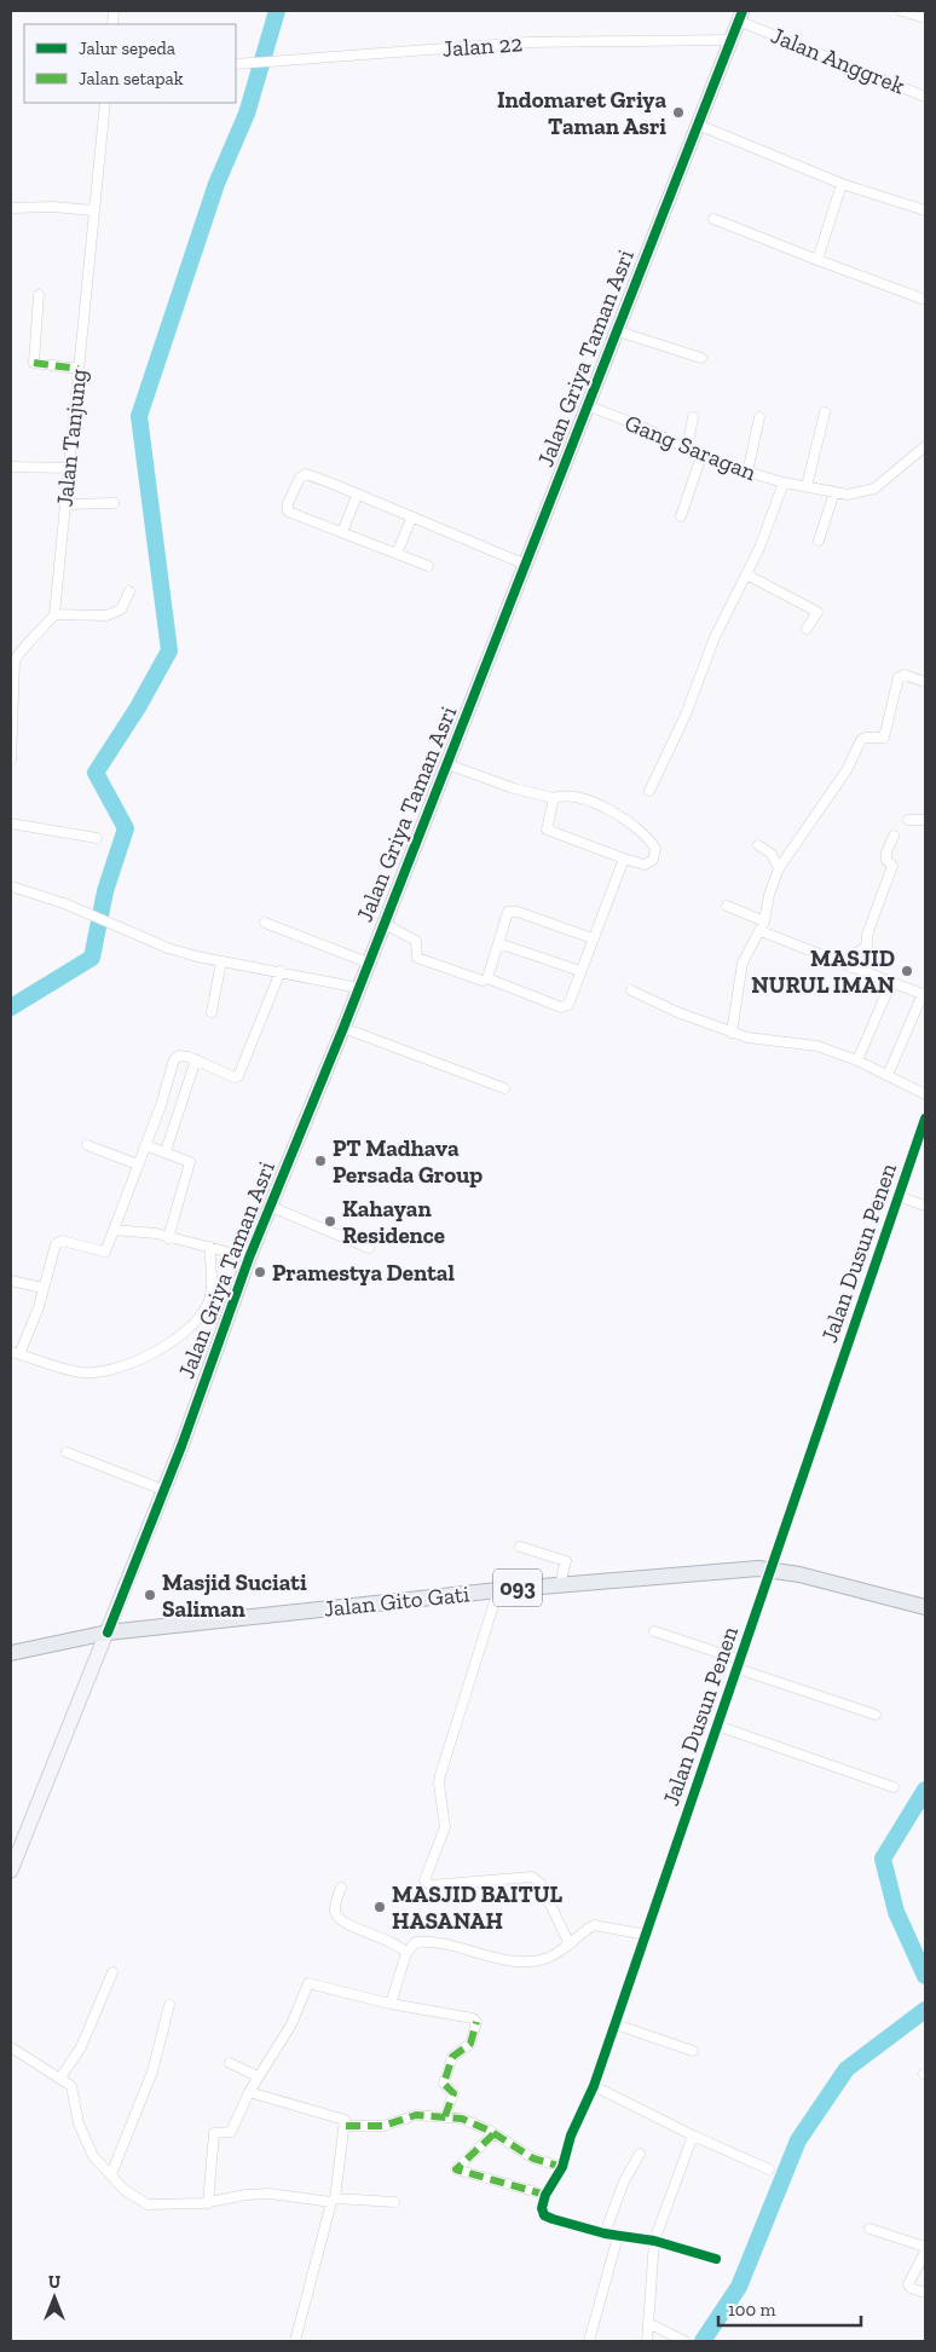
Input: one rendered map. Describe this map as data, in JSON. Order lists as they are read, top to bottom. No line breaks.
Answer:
{"streets":{"main road":["093","Jalan Gito Gati"],"street":["Jalan 22","Jalan Anggrek","Jalan Griya Taman Asri","Jalan Tanjung","Gang Saragan","Jalan Dusun Penen"]},"crossings":[["Jalan 22","Jalan Griya Taman Asri"],["Jalan Anggrek","Jalan Griya Taman Asri"],["Jalan Griya Taman Asri","Gang Saragan"],["Jalan Griya Taman Asri","Jalan Gito Gati"],["Jalan Dusun Penen","Jalan Gito Gati"]],"places":["Indomaret Griya Taman Asri","MASJID NURUL IMAN","PT Madhava Persada Group","Kahayan Residence","Pramestya Dental","Masjid Suciati Saliman","MASJID BAITUL HASANAH"],"legend":["Jalur sepeda","Jalan setapak"],"scale_bar":"100 m","north":"top"}
